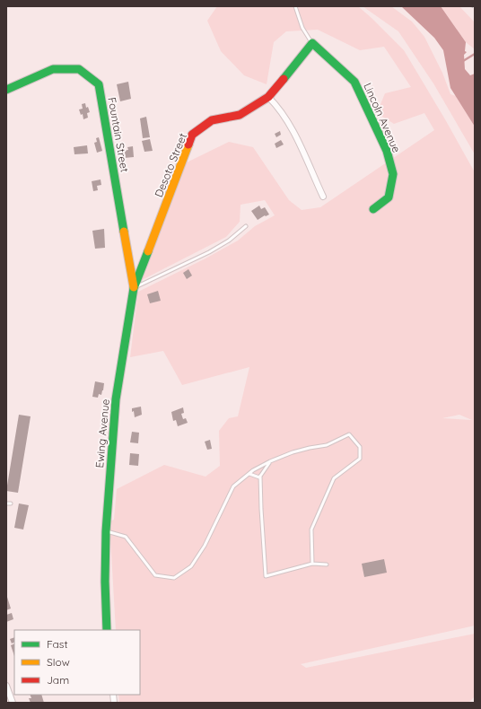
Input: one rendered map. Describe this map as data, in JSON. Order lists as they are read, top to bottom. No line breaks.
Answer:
{"streets":{"street":["Lincoln Avenue","Fountain Street","Desoto Street","Ewing Avenue"]},"crossings":[["Lincoln Avenue","Desoto Street"],["Fountain Street","Desoto Street"],["Fountain Street","Ewing Avenue"],["Desoto Street","Ewing Avenue"]],"legend":["Fast","Slow","Jam"]}
